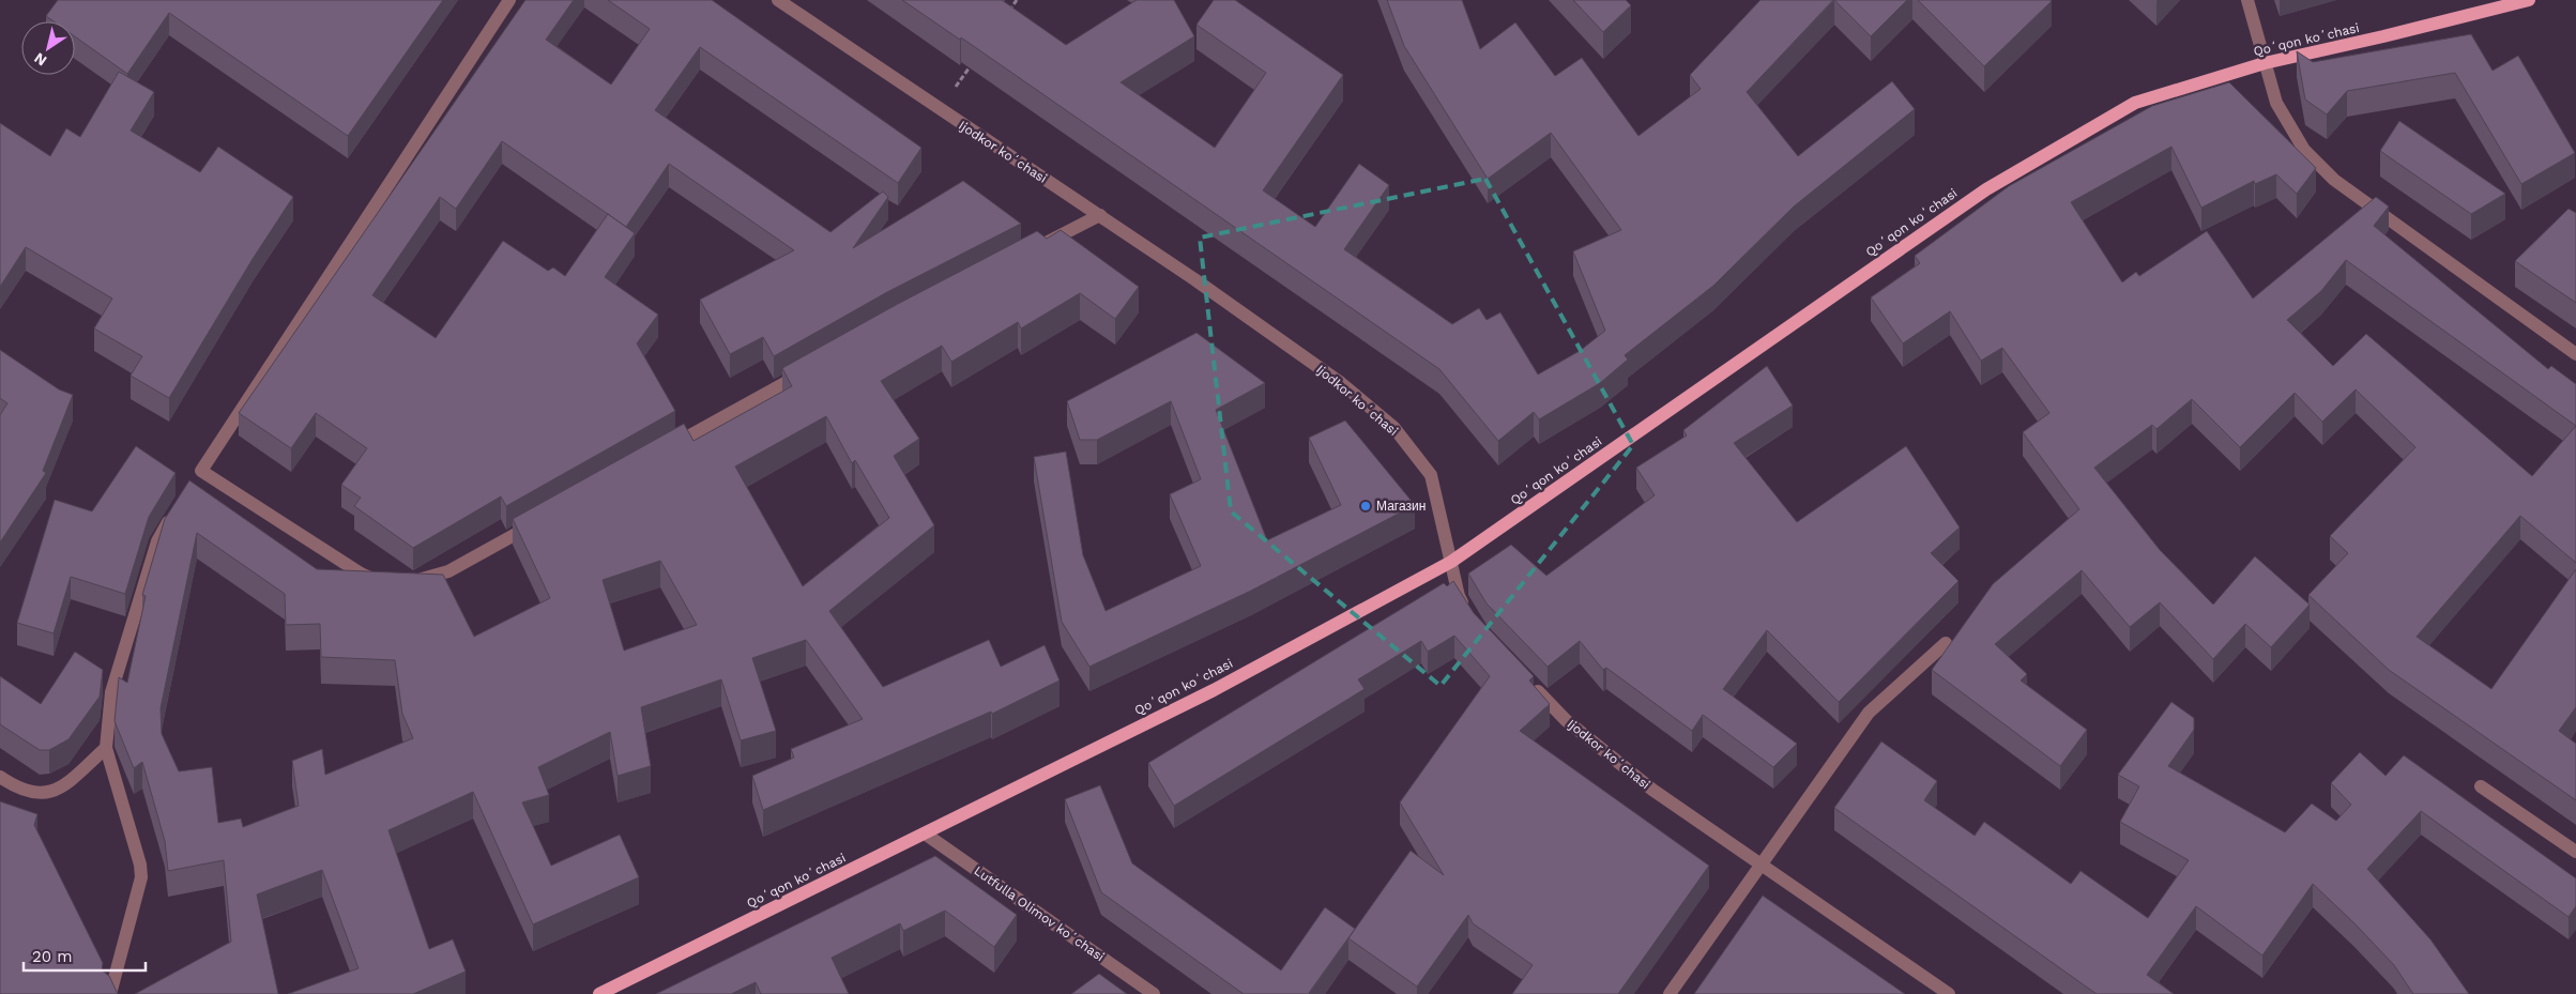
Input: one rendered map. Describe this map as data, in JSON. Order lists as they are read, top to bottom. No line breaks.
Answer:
{"streets":{"main road":["Qoʻqon koʻchasi"],"street":["Ijodkor koʻchasi","Lutfulla Olimov koʻchasi"]},"crossings":[["Qoʻqon koʻchasi","Ijodkor koʻchasi"],["Qoʻqon koʻchasi","Lutfulla Olimov koʻchasi"]],"places":["Магазин"],"scale_bar":"20 m","north":"bottom left"}
